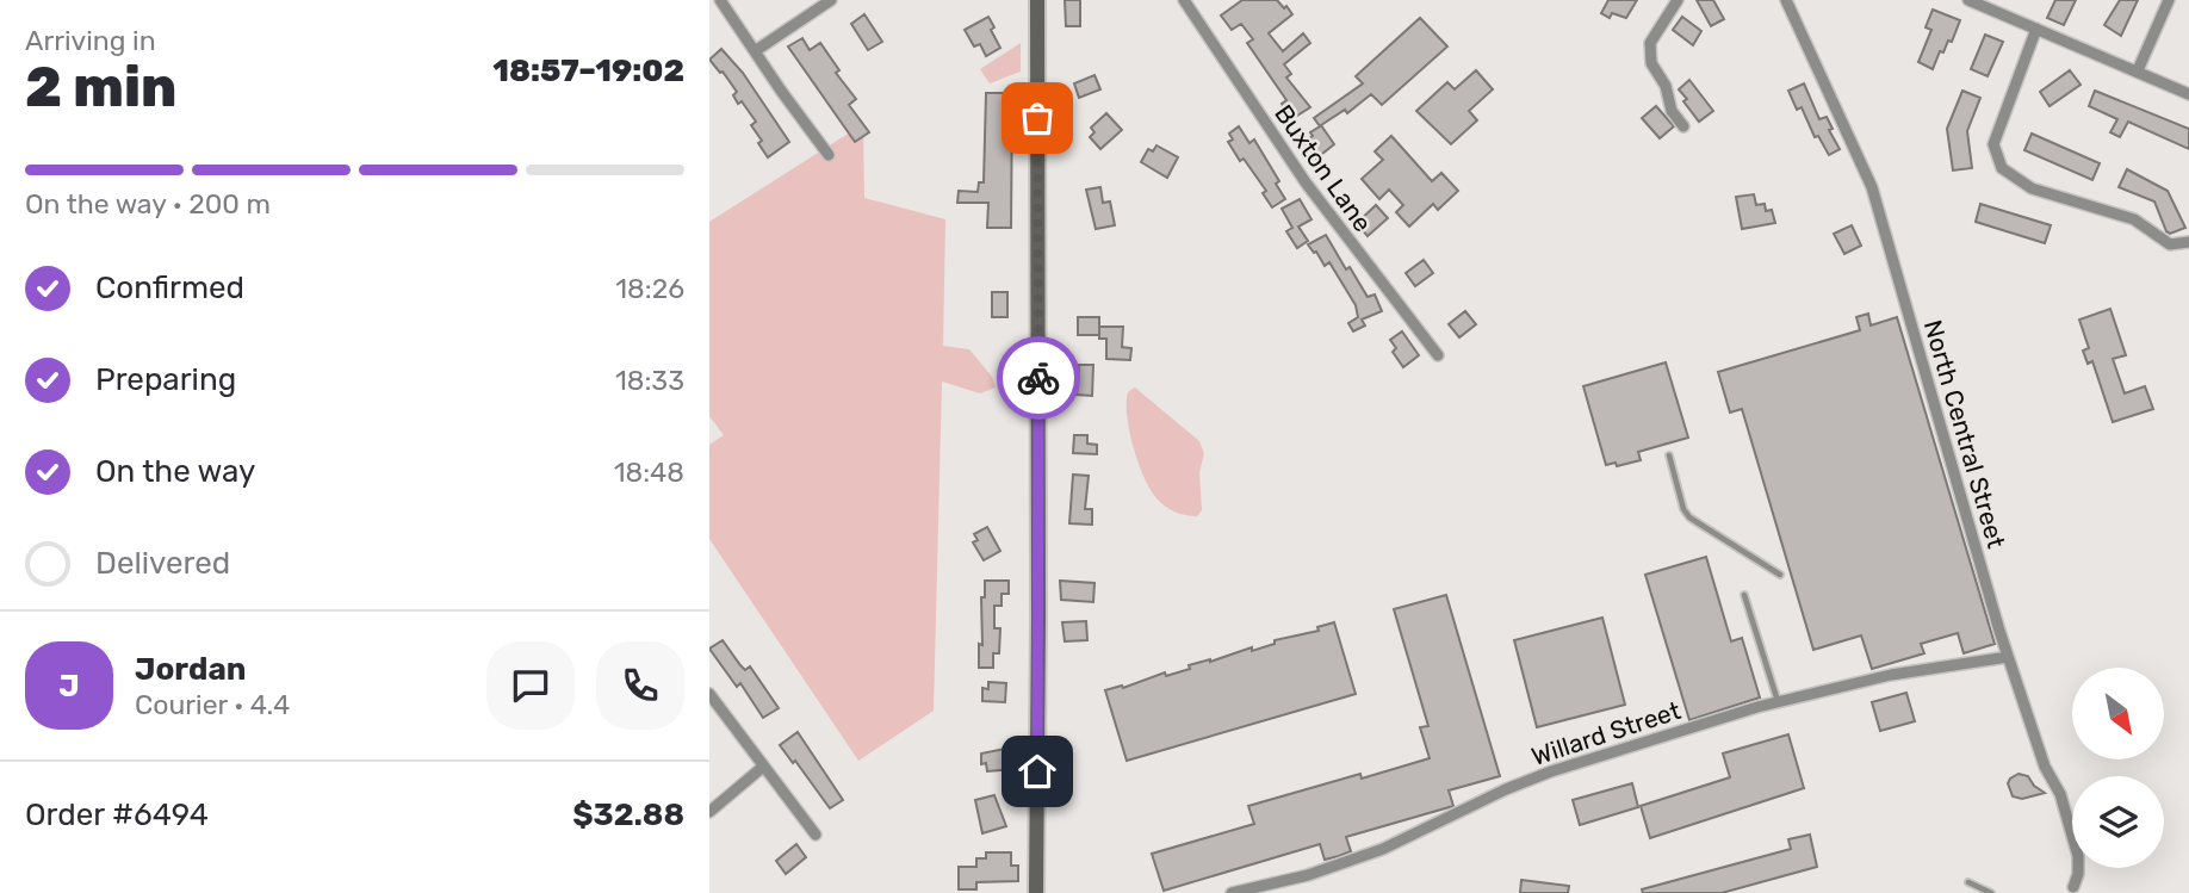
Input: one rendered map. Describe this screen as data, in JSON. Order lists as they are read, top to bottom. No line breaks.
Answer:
{"streets":{"street":["Buxton Lane","North Central Street","Willard Street"]},"crossings":[["North Central Street","Willard Street"]],"north":"bottom right","page":{"heading":["2 min","Arriving in","18:57–19:02"],"panel":["Jordan","Courier · 4.4","Order #6494","$32.88"],"bar":"On the way · 200 m","list":[["Confirmed","18:26"],["Preparing","18:33"],["On the way","18:48"],"Delivered"],"round":"J"}}
